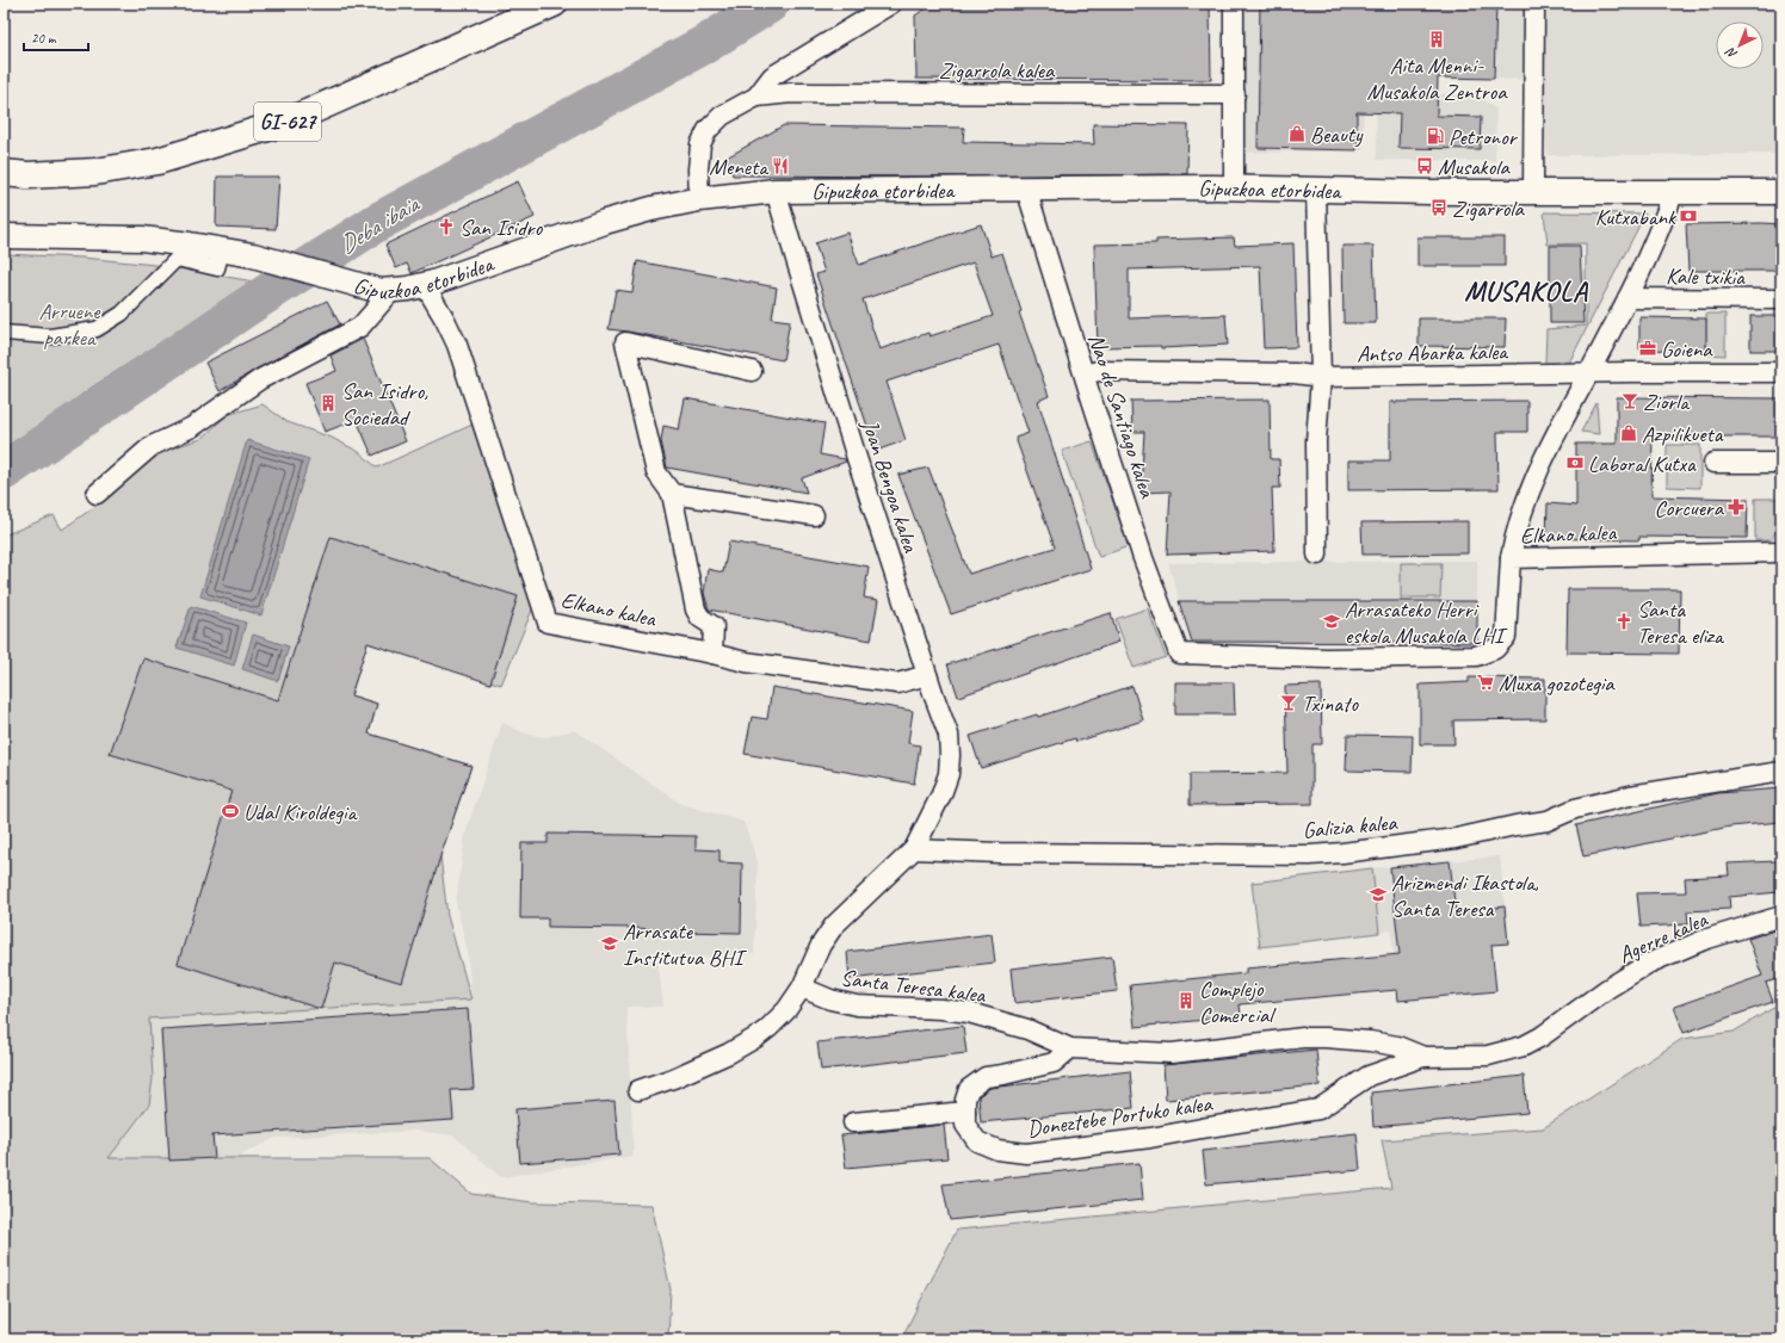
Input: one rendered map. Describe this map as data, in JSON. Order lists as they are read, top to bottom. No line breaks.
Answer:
{"streets":{"main road":["GI-627"],"street":["Zigarrola kalea","Gipuzkoa etorbidea","Kale txikia","Antso Abarka kalea","Nao de Santiago kalea","Joan Bengoa kalea","Elkano kalea","Galizia kalea","Agerre kalea","Santa Teresa kalea","Doneztebe Portuko kalea"]},"crossings":[["Zigarrola kalea","Gipuzkoa etorbidea"],["Gipuzkoa etorbidea","Nao de Santiago kalea"],["Gipuzkoa etorbidea","Joan Bengoa kalea"],["Gipuzkoa etorbidea","Elkano kalea"],["Antso Abarka kalea","Nao de Santiago kalea"],["Nao de Santiago kalea","Elkano kalea"],["Joan Bengoa kalea","Elkano kalea"],["Joan Bengoa kalea","Galizia kalea"],["Joan Bengoa kalea","Santa Teresa kalea"],["Agerre kalea","Santa Teresa kalea"],["Santa Teresa kalea","Doneztebe Portuko kalea"]],"districts":["MUSAKOLA"],"water":["Deba ibaia"],"parks":["Arruene parkea"],"places":{"building":["Aita Menni- Musakola Zentroa","San Isidro, Sociedad","Complejo Comercial"],"shop":["Beauty","Azpilikueta"],"fuel station":["Petronor"],"restaurant":["Meneta"],"bus stop":["Musakola","Zigarrola"],"bank":["Kutxabank","Laboral Kutxa"],"church":["San Isidro","Santa Teresa eliza"],"office":["Goiena"],"bar":["Ziorla","Txinato"],"pharmacy":["Corcuera"],"school or university":["Arrasateko Herri eskola Musakola LHI","Arizmendi Ikastola, Santa Teresa","Arrasate Institutua BHI"],"supermarket":["Muxa gozotegia"],"sports":["Udal Kiroldegia"]},"scale_bar":"20 m","north":"bottom left"}
